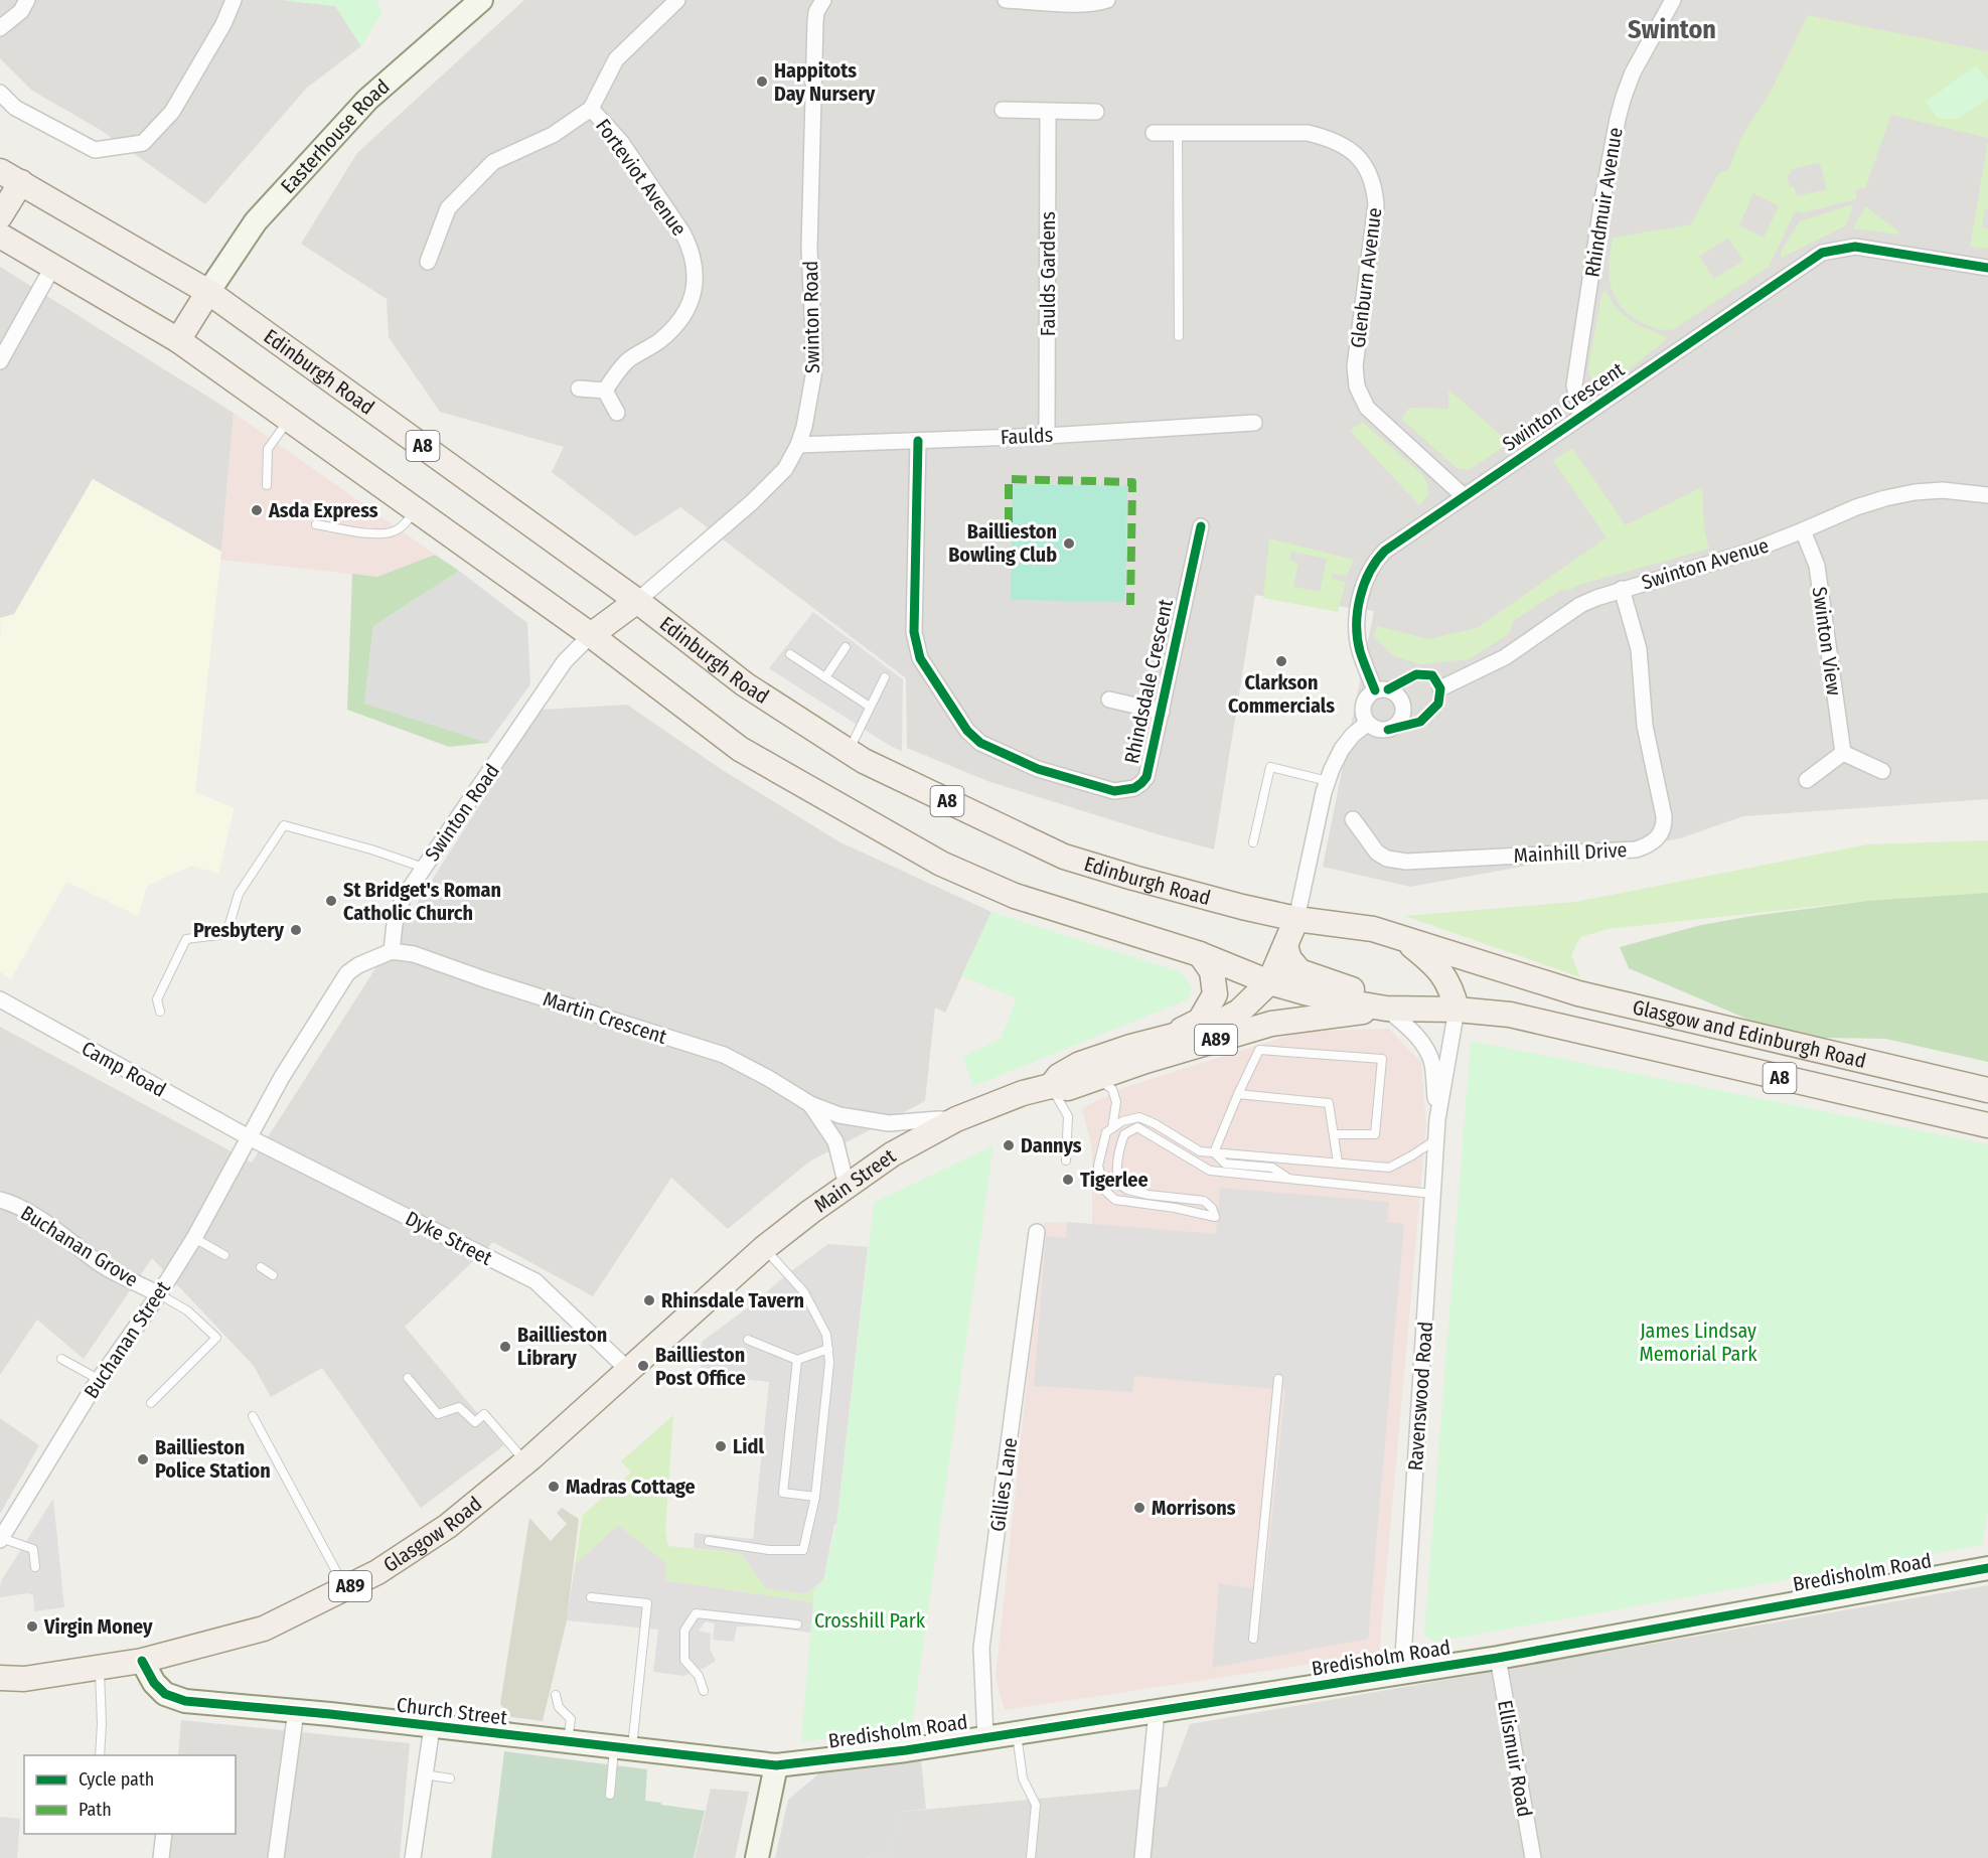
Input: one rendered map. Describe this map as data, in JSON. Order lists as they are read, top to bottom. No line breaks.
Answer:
{"streets":{"main road":["Edinburgh Road","A8","Glasgow and Edinburgh Road","A89","Main Street","Glasgow Road"],"street":["Easterhouse Road","Forteviot Avenue","Rhindmuir Avenue","Faulds Gardens","Glenburn Avenue","Swinton Road","Swinton Crescent","Faulds","Swinton Avenue","Swinton View","Rhindsdale Crescent","Mainhill Drive","Martin Crescent","Camp Road","Dyke Street","Buchanan Grove","Buchanan Street","Ravenswood Road","Gillies Lane","Bredisholm Road","Church Street","Ellismuir Road"]},"crossings":[["Easterhouse Road","Edinburgh Road"],["Rhindmuir Avenue","Swinton Crescent"],["Faulds Gardens","Faulds"],["Glenburn Avenue","Swinton Crescent"],["Swinton Road","Edinburgh Road"],["Swinton Road","Faulds"],["Swinton Road","A8"],["Swinton Road","Martin Crescent"],["Edinburgh Road","A8"],["Edinburgh Road","Glasgow and Edinburgh Road"],["Faulds","Rhindsdale Crescent"],["A8","A89"],["A8","Ravenswood Road"],["Swinton Avenue","Swinton View"],["Swinton Avenue","Mainhill Drive"],["Martin Crescent","Main Street"],["A89","Main Street"],["A89","Ravenswood Road"],["Camp Road","Dyke Street"],["Camp Road","Buchanan Street"],["Main Street","Glasgow Road"],["Dyke Street","Buchanan Street"],["Dyke Street","Glasgow Road"],["Buchanan Grove","Buchanan Street"],["Ravenswood Road","Bredisholm Road"],["Gillies Lane","Bredisholm Road"],["Glasgow Road","Church Street"],["Bredisholm Road","Church Street"],["Bredisholm Road","Ellismuir Road"]],"districts":["Swinton"],"parks":["James Lindsay Memorial Park","Crosshill Park"],"places":["Happitots Day Nursery","Asda Express","Baillieston Bowling Club","Clarkson Commercials","St Bridget's Roman Catholic Church","Presbytery","Dannys","Tigerlee","Rhinsdale Tavern","Baillieston Library","Baillieston Post Office","Lidl","Baillieston Police Station","Madras Cottage","Morrisons","Virgin Money"],"legend":["Cycle path","Path"]}
